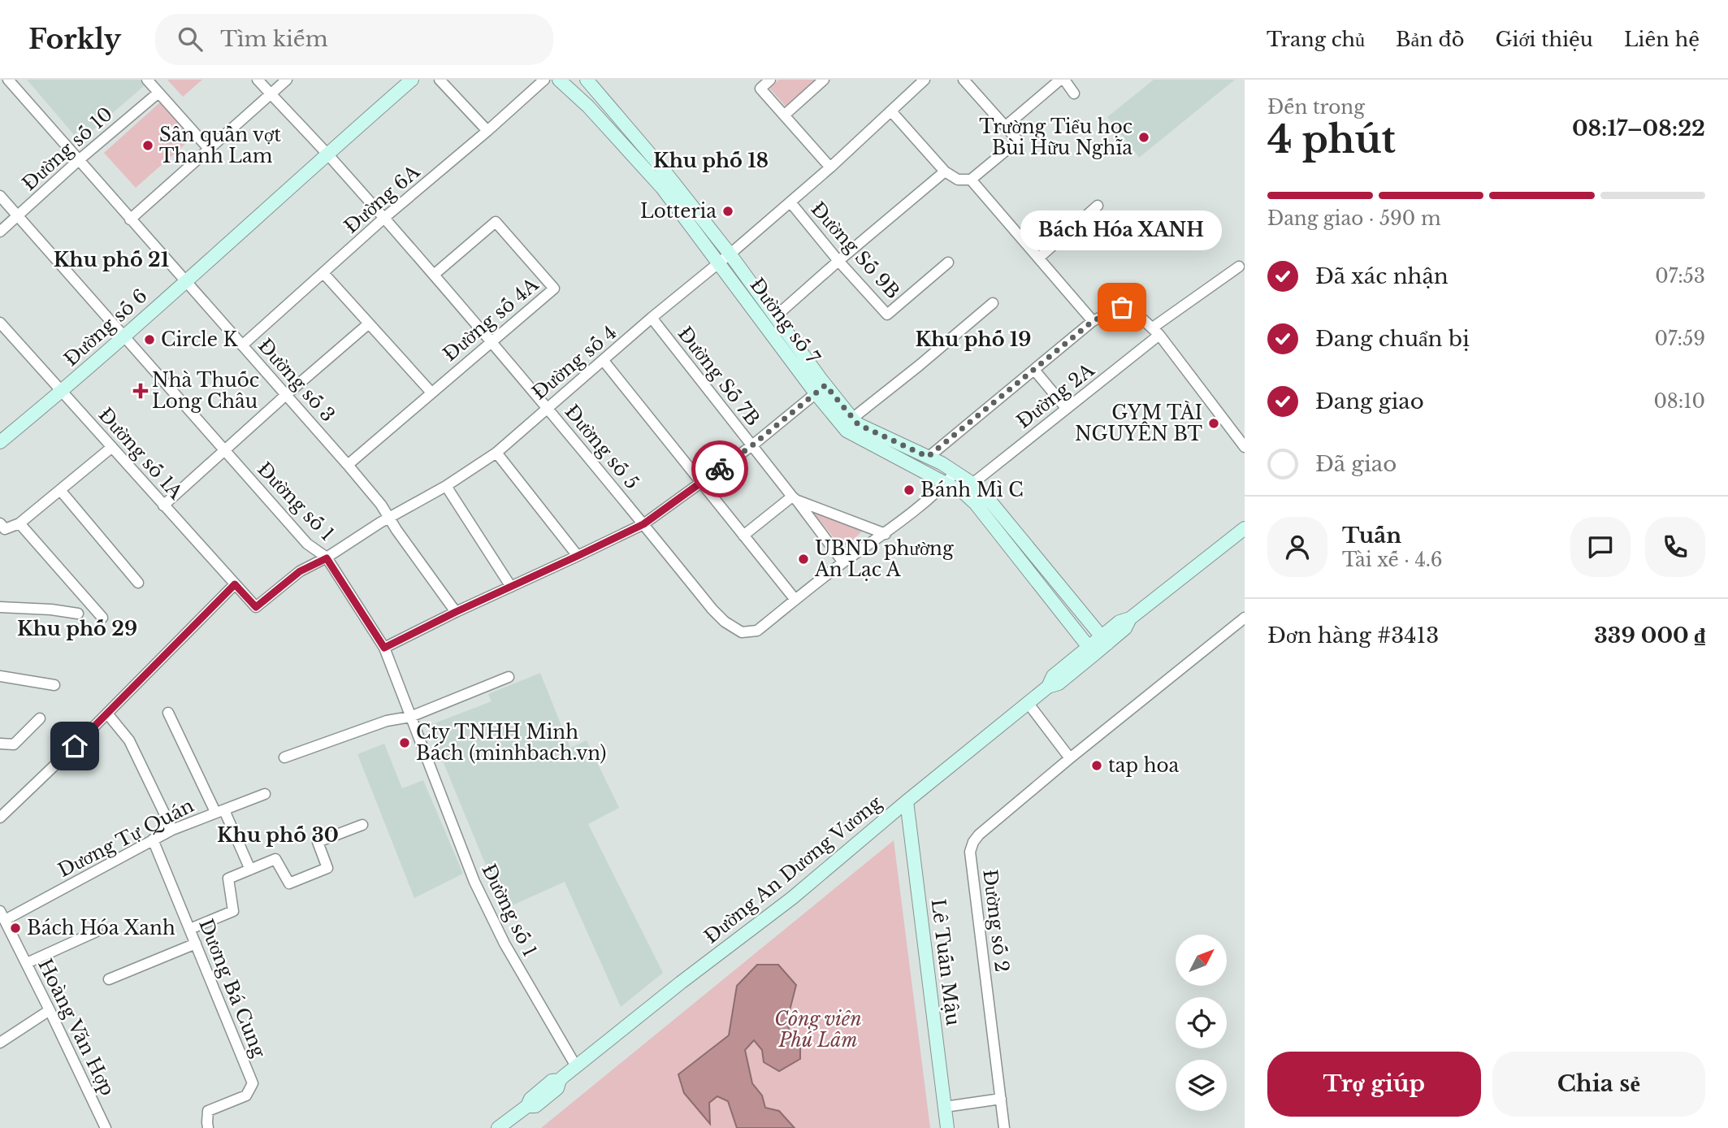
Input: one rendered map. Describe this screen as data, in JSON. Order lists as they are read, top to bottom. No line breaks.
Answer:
{"streets":{"main road":["Đường số 7","Đường số 6","Đường An Dương Vương","Lê Tuấn Mậu"],"street":["Đường số 10","Đường 6A","Đường Số 9B","Đường số 4A","Đường số 4","Đường Số 7B","Đường số 3","Đường 2A","Đường số 5","Đường số 1A","Đường số 1","Dương Tự Quán","Đường số 2","Dương Bá Cung","Hoàng Văn Hợp"]},"crossings":[["Đường số 10","Đường số 3"],["Đường số 10","Đường số 1"],["Đường 6A","Đường số 3"],["Đường 6A","Đường số 5"],["Đường Số 9B","Đường số 4"],["Đường số 4A","Đường số 3"],["Đường số 4A","Đường số 5"],["Đường số 7","Đường số 4"],["Đường số 7","Đường 2A"],["Đường số 7","Đường số 5"],["Đường số 7","Đường An Dương Vương"],["Đường số 6","Đường số 3"],["Đường số 6","Đường số 5"],["Đường số 6","Đường số 1A"],["Đường số 6","Đường số 1"],["Đường số 4","Đường Số 7B"],["Đường số 4","Đường số 3"],["Đường số 4","Đường số 5"],["Đường số 4","Đường số 1A"],["Đường số 4","Đường số 1"],["Đường Số 7B","Đường số 5"],["Đường số 1","Đường An Dương Vương"],["Dương Tự Quán","Dương Bá Cung"],["Dương Tự Quán","Hoàng Văn Hợp"],["Đường An Dương Vương","Lê Tuấn Mậu"]],"districts":["Khu phố 18","Khu phố 21","Khu phố 19","Khu phố 29","Khu phố 30"],"parks":["Công viên Phú Lâm"],"places":{"other":["Trường Tiểu học Bùi Hữu Nghĩa","Sân quần vợt Thanh Lam","Lotteria","Bách Hóa XANH","Circle K","GYM TÀI NGUYÊN BT","Bánh Mì C","UBND phường An Lạc A","Cty TNHH Minh Bách (minhbach.vn)","tap hoa","Bách Hóa Xanh"],"health":["Nhà Thuốc Long Châu"]},"north":"top right","page":{"header":"Forkly","search":"Tìm kiếm","nav":["Trang chủ","Bản đồ","Giới thiệu","Liên hệ"],"heading":["4 phút","Đến trong","08:17–08:22"],"panel":["Tuấn","Tài xế · 4.6","Đơn hàng #3413","339 000 ₫"],"bar":"Đang giao · 590 m","bubble":"Bách Hóa XANH","list":[["Đã xác nhận","07:53"],["Đang chuẩn bị","07:59"],["Đang giao","08:10"],"Đã giao"],"buttons":["Trợ giúp","Chia sẻ"]}}
